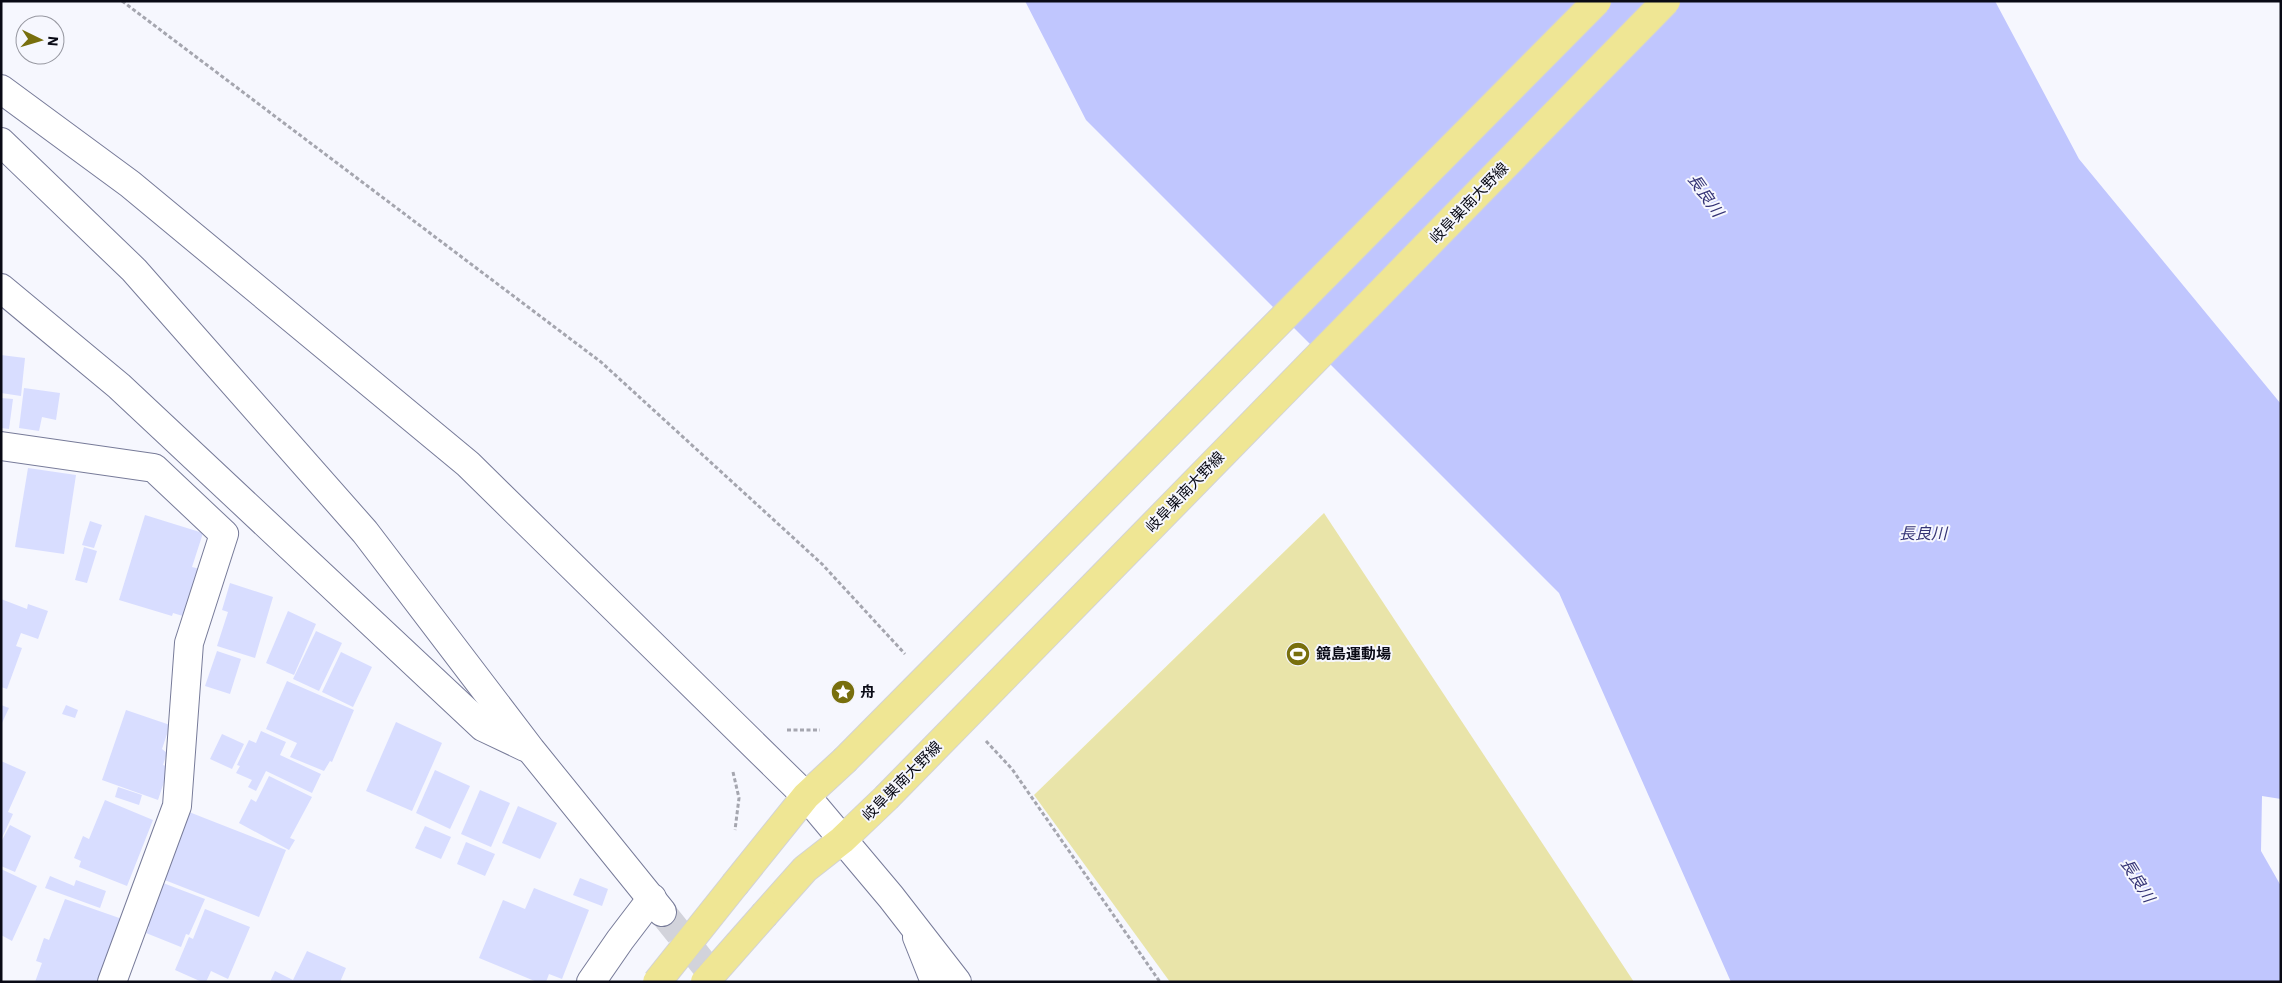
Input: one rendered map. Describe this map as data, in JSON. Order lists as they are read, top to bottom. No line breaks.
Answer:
{"streets":{"main road":["岐阜巣南大野線"]},"water":["長良川"],"places":{"sports":["鏡島運動場"],"place":["舟"]},"north":"right"}
